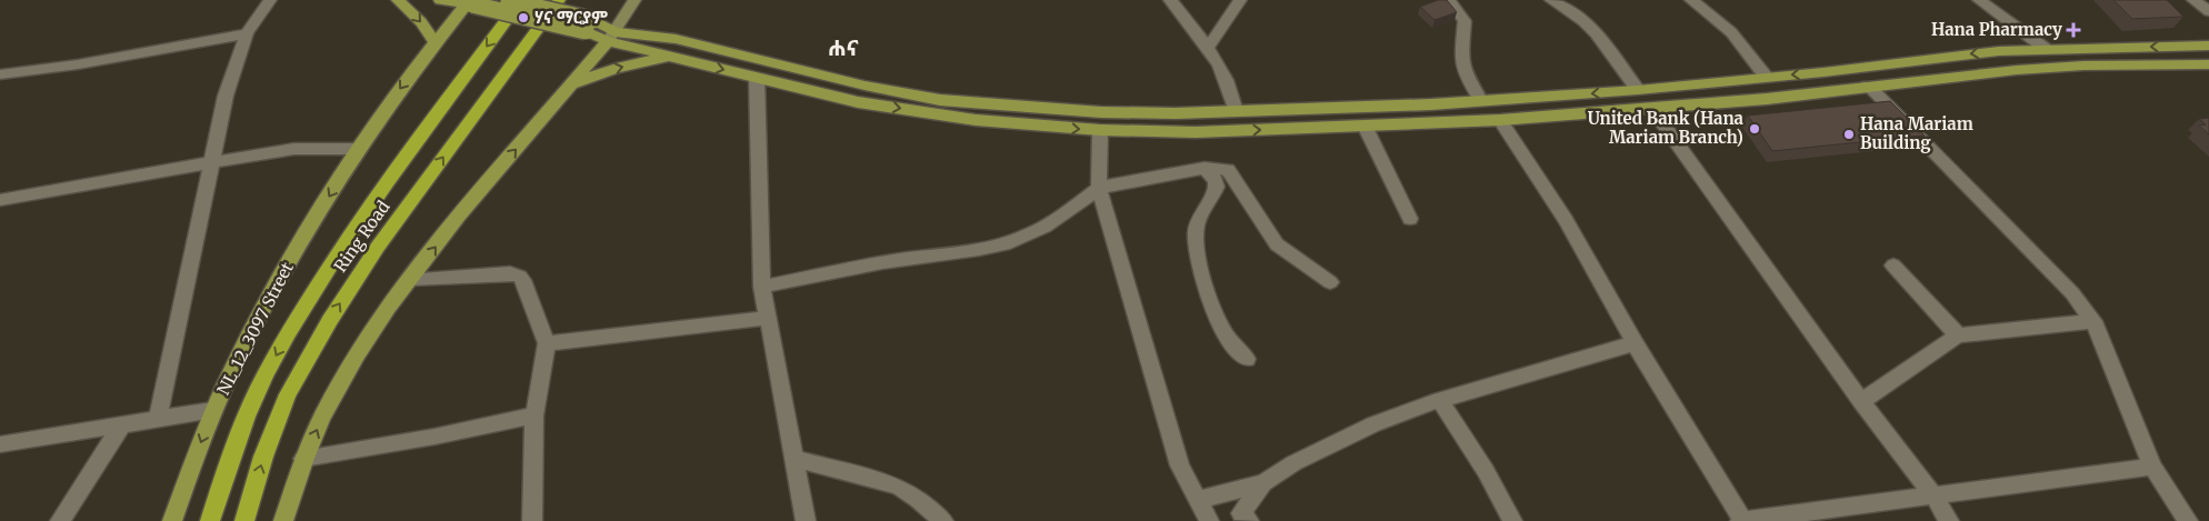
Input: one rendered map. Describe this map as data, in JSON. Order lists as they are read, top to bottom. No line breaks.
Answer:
{"streets":{"highway":["Ring Road"],"main road":["NL_12_3097 Street"]},"districts":["ሐና"],"places":{"other":["ሃና ማርያም","United Bank (Hana Mariam Branch)","Hana Mariam Building"],"health":["Hana Pharmacy"]}}
